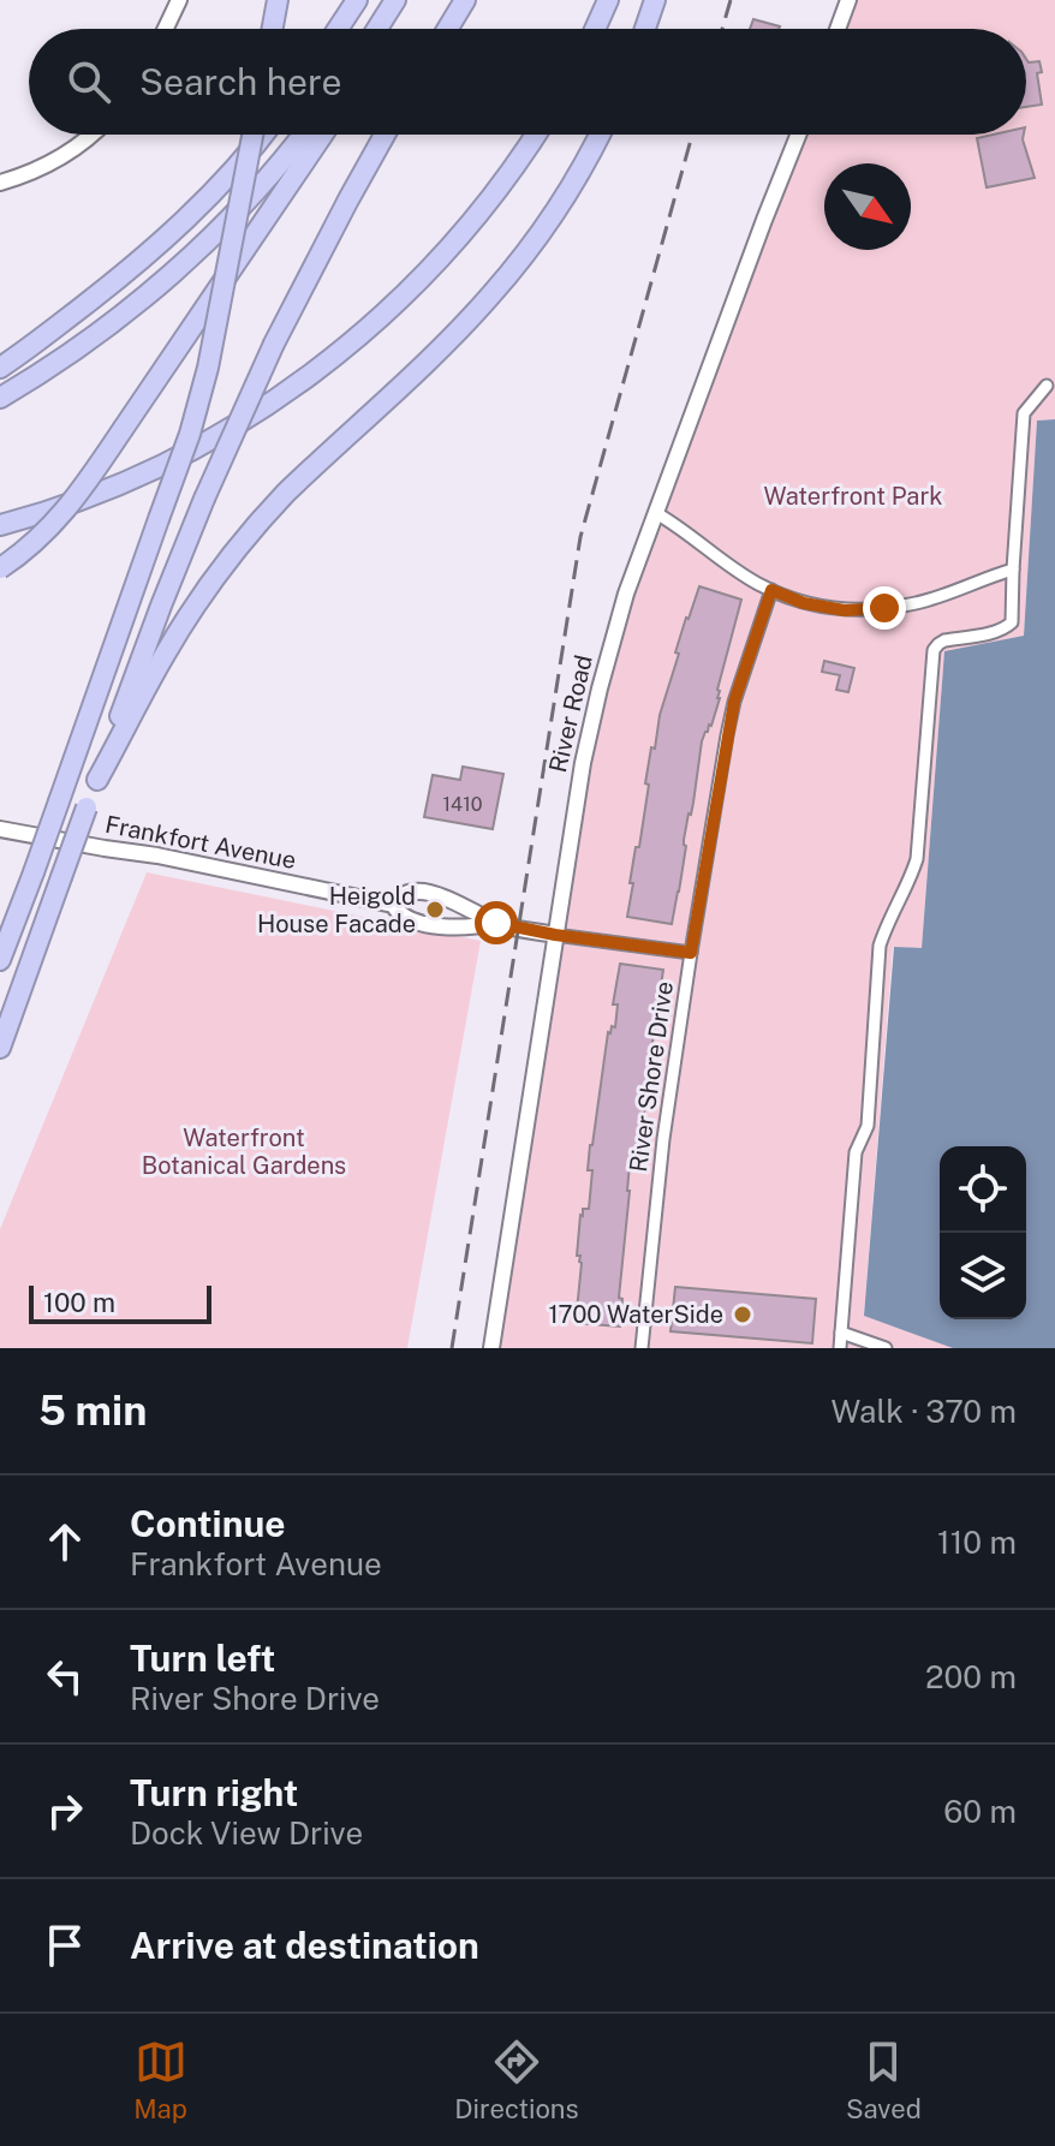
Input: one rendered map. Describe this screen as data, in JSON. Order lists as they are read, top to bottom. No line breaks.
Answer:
{"streets":{"street":["River Road","Frankfort Avenue","River Shore Drive"]},"crossings":[["River Road","Frankfort Avenue"],["Frankfort Avenue","River Shore Drive"]],"parks":["Waterfront Park","Waterfront Botanical Gardens"],"places":["Heigold House Facade","1700 WaterSide"],"house_numbers":["1410"],"scale_bar":"100 m","north":"bottom right","page":{"search":"Search here","scale":"100 m","heading":["5 min","Walk · 370 m"],"list":[["Continue","Frankfort Avenue","110 m"],["Turn left","River Shore Drive","200 m"],["Turn right","Dock View Drive","60 m"],"Arrive at destination"],"nav":["Map","Directions","Saved"]}}
